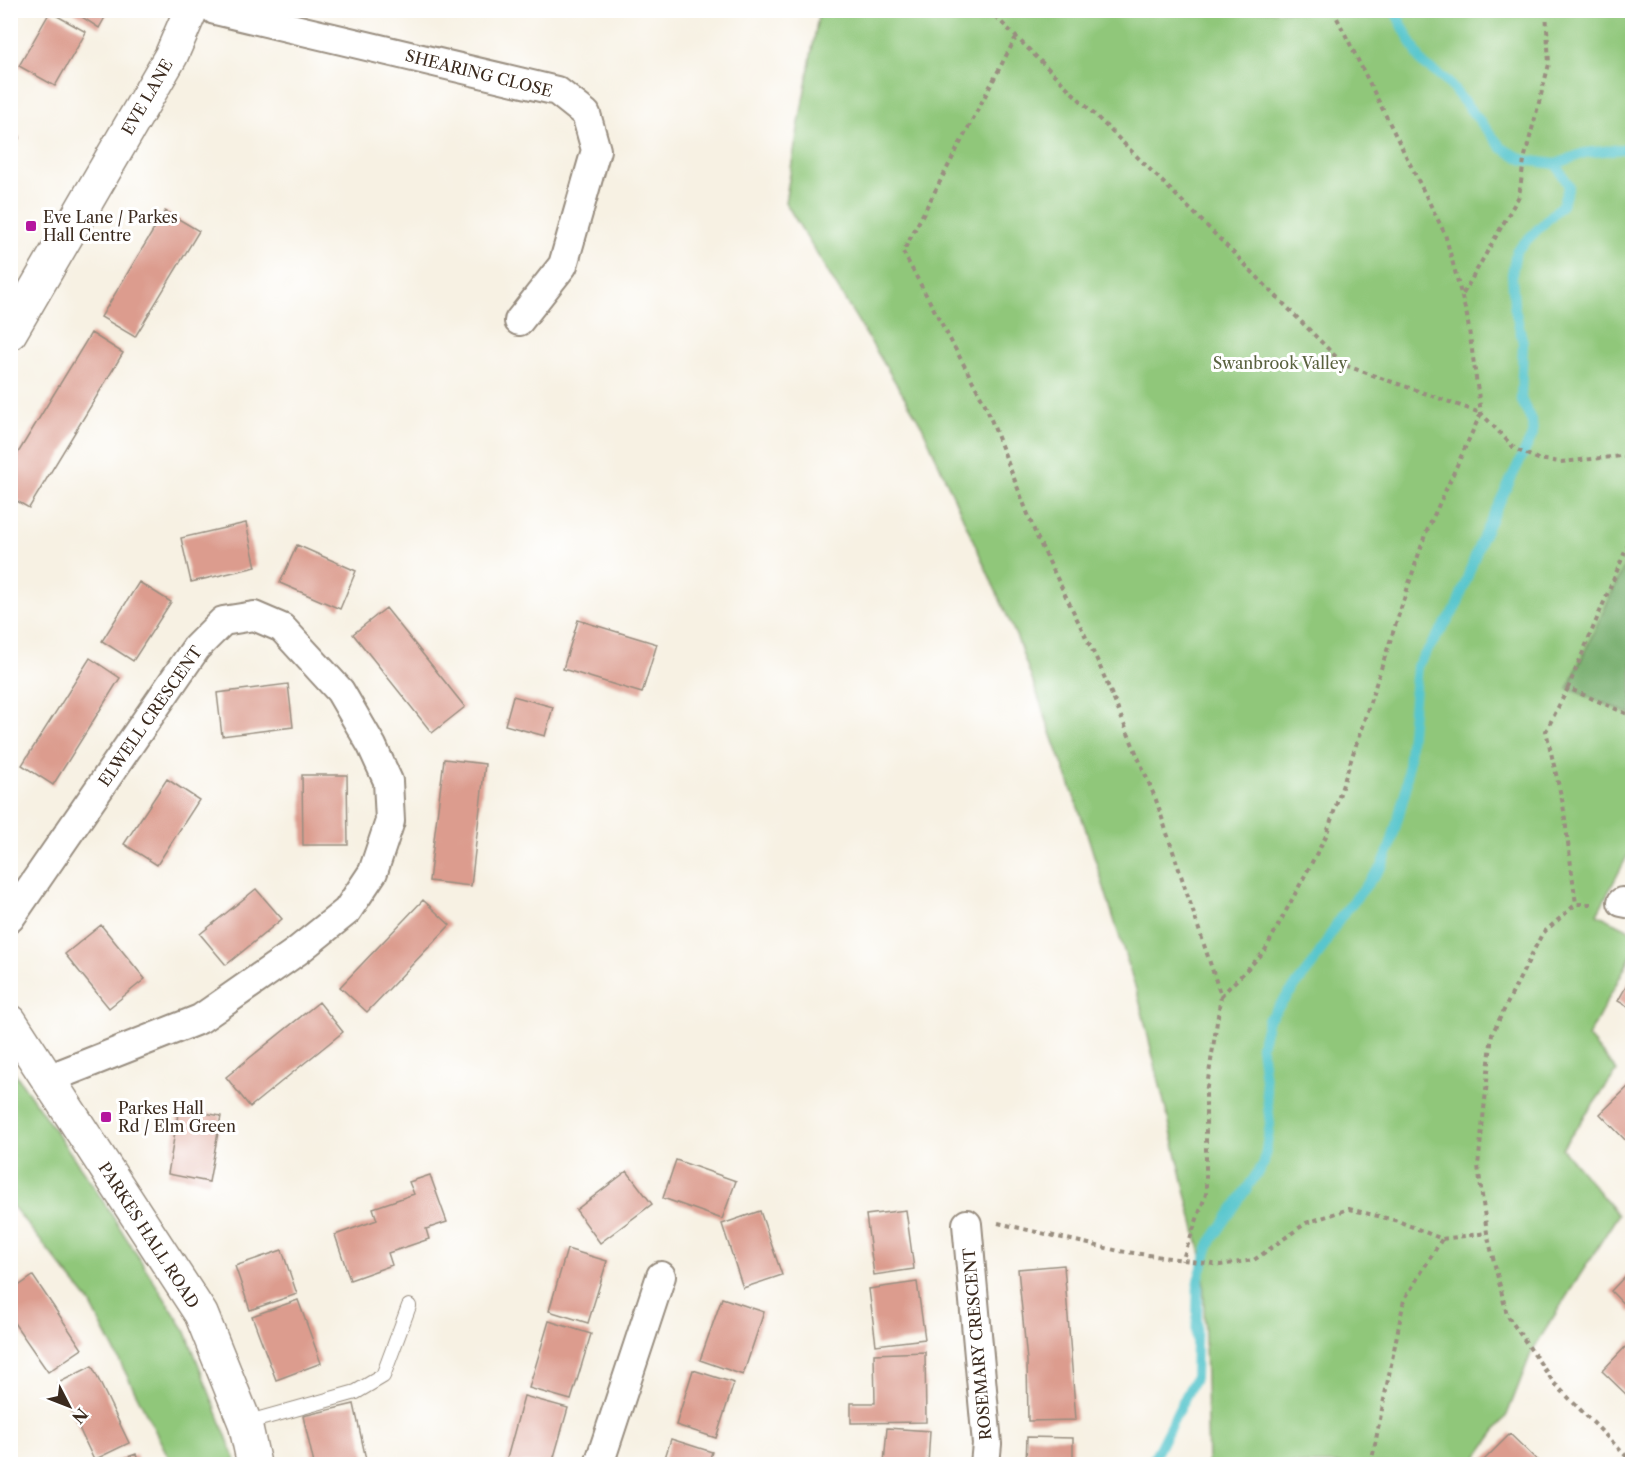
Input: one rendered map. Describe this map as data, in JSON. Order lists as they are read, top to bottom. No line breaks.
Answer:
{"streets":{"street":["SHEARING CLOSE","EVE LANE","ELWELL CRESCENT","PARKES HALL ROAD","ROSEMARY CRESCENT"]},"crossings":[["ELWELL CRESCENT","PARKES HALL ROAD"]],"parks":["Swanbrook Valley"],"places":{"transit":["Eve Lane / Parkes Hall Centre","Parkes Hall Rd / Elm Green"]},"north":"bottom right"}
